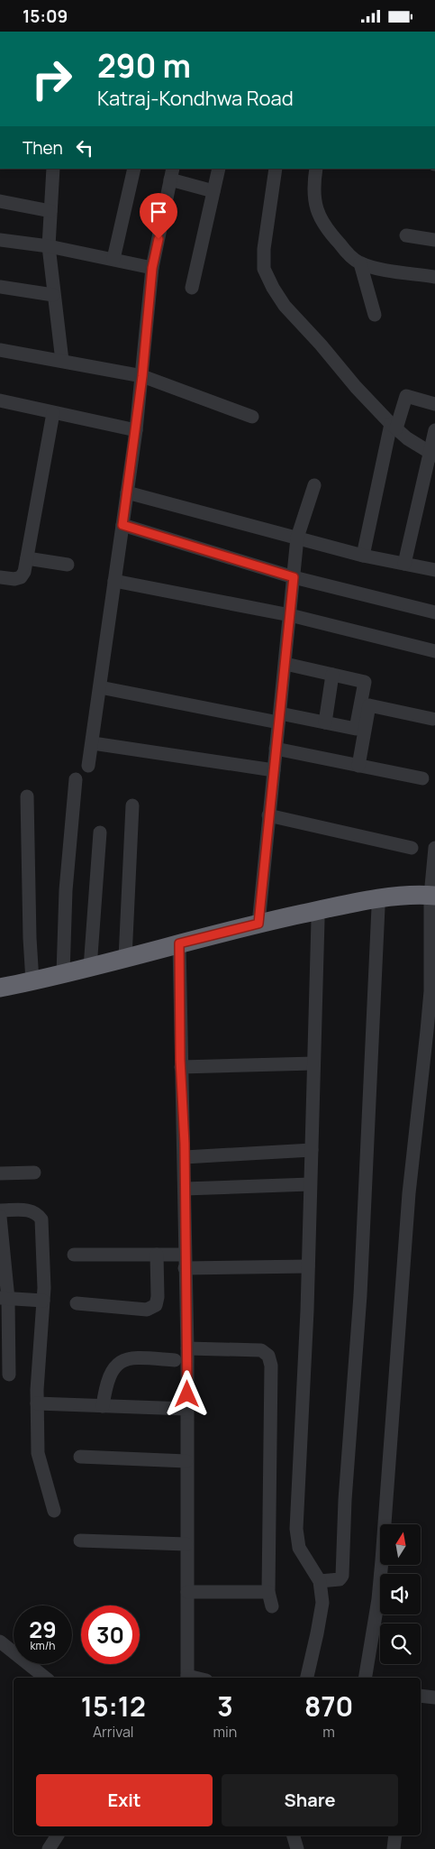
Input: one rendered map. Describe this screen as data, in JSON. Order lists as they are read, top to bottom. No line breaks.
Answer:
{"north":"top","page":{"status":"15:09","turn":["290 m","Katraj-Kondhwa Road"],"then":"Then","speed":"29 km/h","limit":"30","eta":["15:12","Arrival","3","min","870","m"],"buttons":["Exit","Share"]}}
